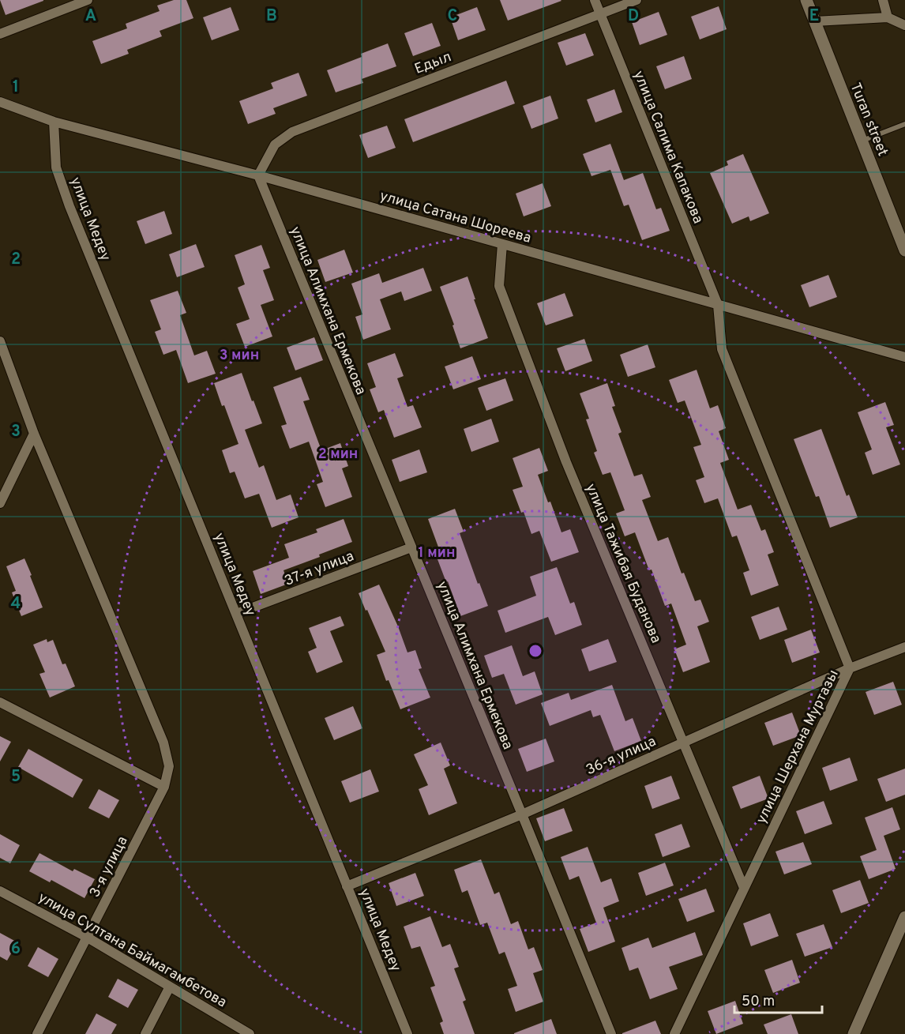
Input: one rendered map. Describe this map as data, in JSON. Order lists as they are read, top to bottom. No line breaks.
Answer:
{"streets":{"street":["Едыл","Turan street","улица Салима Капакова","улица Сатана Шореева","улица Медеу","улица Алимхана Ермекова","улица Тажибая Буданова","37-я улица","улица Шерхана Муртазы","36-я улица","3-я улица","улица Султана Баймагамбетова"]},"crossings":[["Едыл","улица Салима Капакова"],["Едыл","улица Сатана Шореева"],["Едыл","улица Алимхана Ермекова"],["улица Салима Капакова","улица Сатана Шореева"],["улица Салима Капакова","улица Шерхана Муртазы"],["улица Сатана Шореева","улица Медеу"],["улица Сатана Шореева","улица Алимхана Ермекова"],["улица Сатана Шореева","улица Тажибая Буданова"],["улица Сатана Шореева","улица Шерхана Муртазы"],["улица Медеу","37-я улица"],["улица Медеу","36-я улица"],["улица Алимхана Ермекова","37-я улица"],["улица Алимхана Ермекова","36-я улица"],["улица Тажибая Буданова","улица Шерхана Муртазы"],["улица Тажибая Буданова","36-я улица"],["улица Шерхана Муртазы","36-я улица"],["3-я улица","улица Султана Баймагамбетова"]],"scale_bar":"50 m","grid":{"columns":["A","B","C","D","E"],"rows":["1","2","3","4","5","6"]},"rings":["3 мин","2 мин","1 мин"]}
